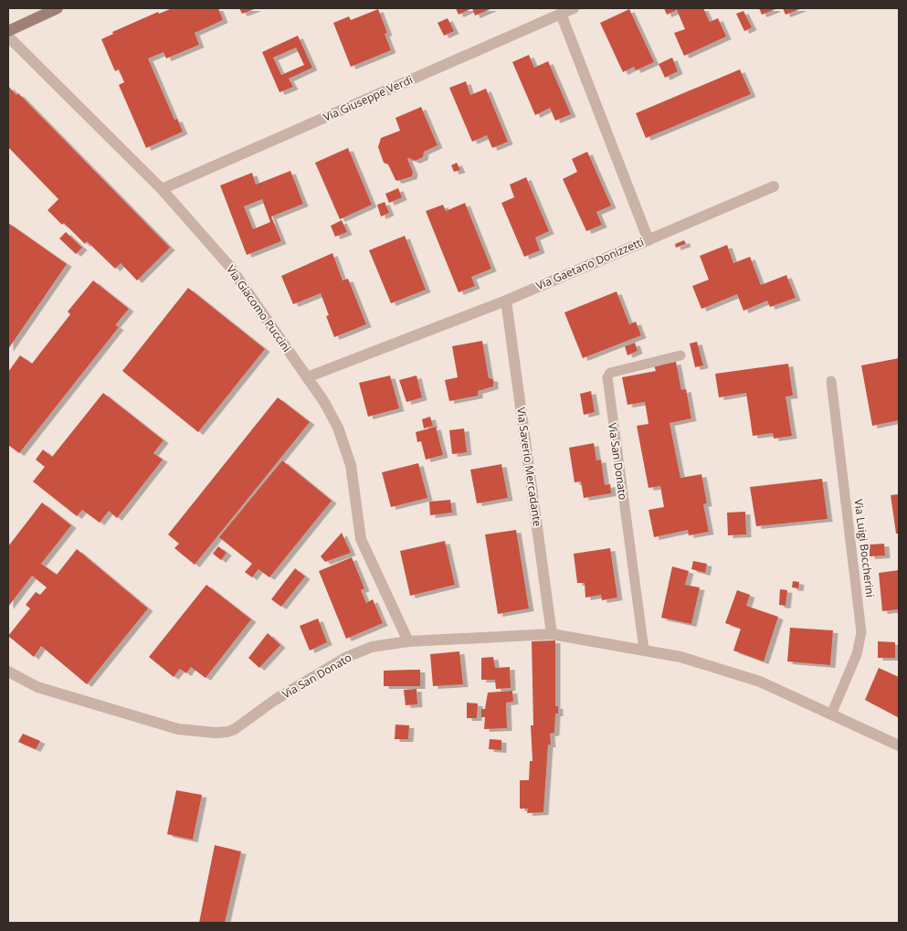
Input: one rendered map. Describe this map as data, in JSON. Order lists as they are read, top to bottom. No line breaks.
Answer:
{"streets":{"street":["Via Giuseppe Verdi","Via Gaetano Donizzetti","Via Giacomo Puccini","Via San Donato","Via Saverio Mercadante"],"lane":["Via Luigi Boccherini"]},"crossings":[["Via Giuseppe Verdi","Via Gaetano Donizzetti"],["Via Giuseppe Verdi","Via Giacomo Puccini"],["Via Gaetano Donizzetti","Via Giacomo Puccini"],["Via Gaetano Donizzetti","Via Saverio Mercadante"],["Via Giacomo Puccini","Via San Donato"],["Via San Donato","Via Saverio Mercadante"],["Via San Donato","Via Luigi Boccherini"]]}
